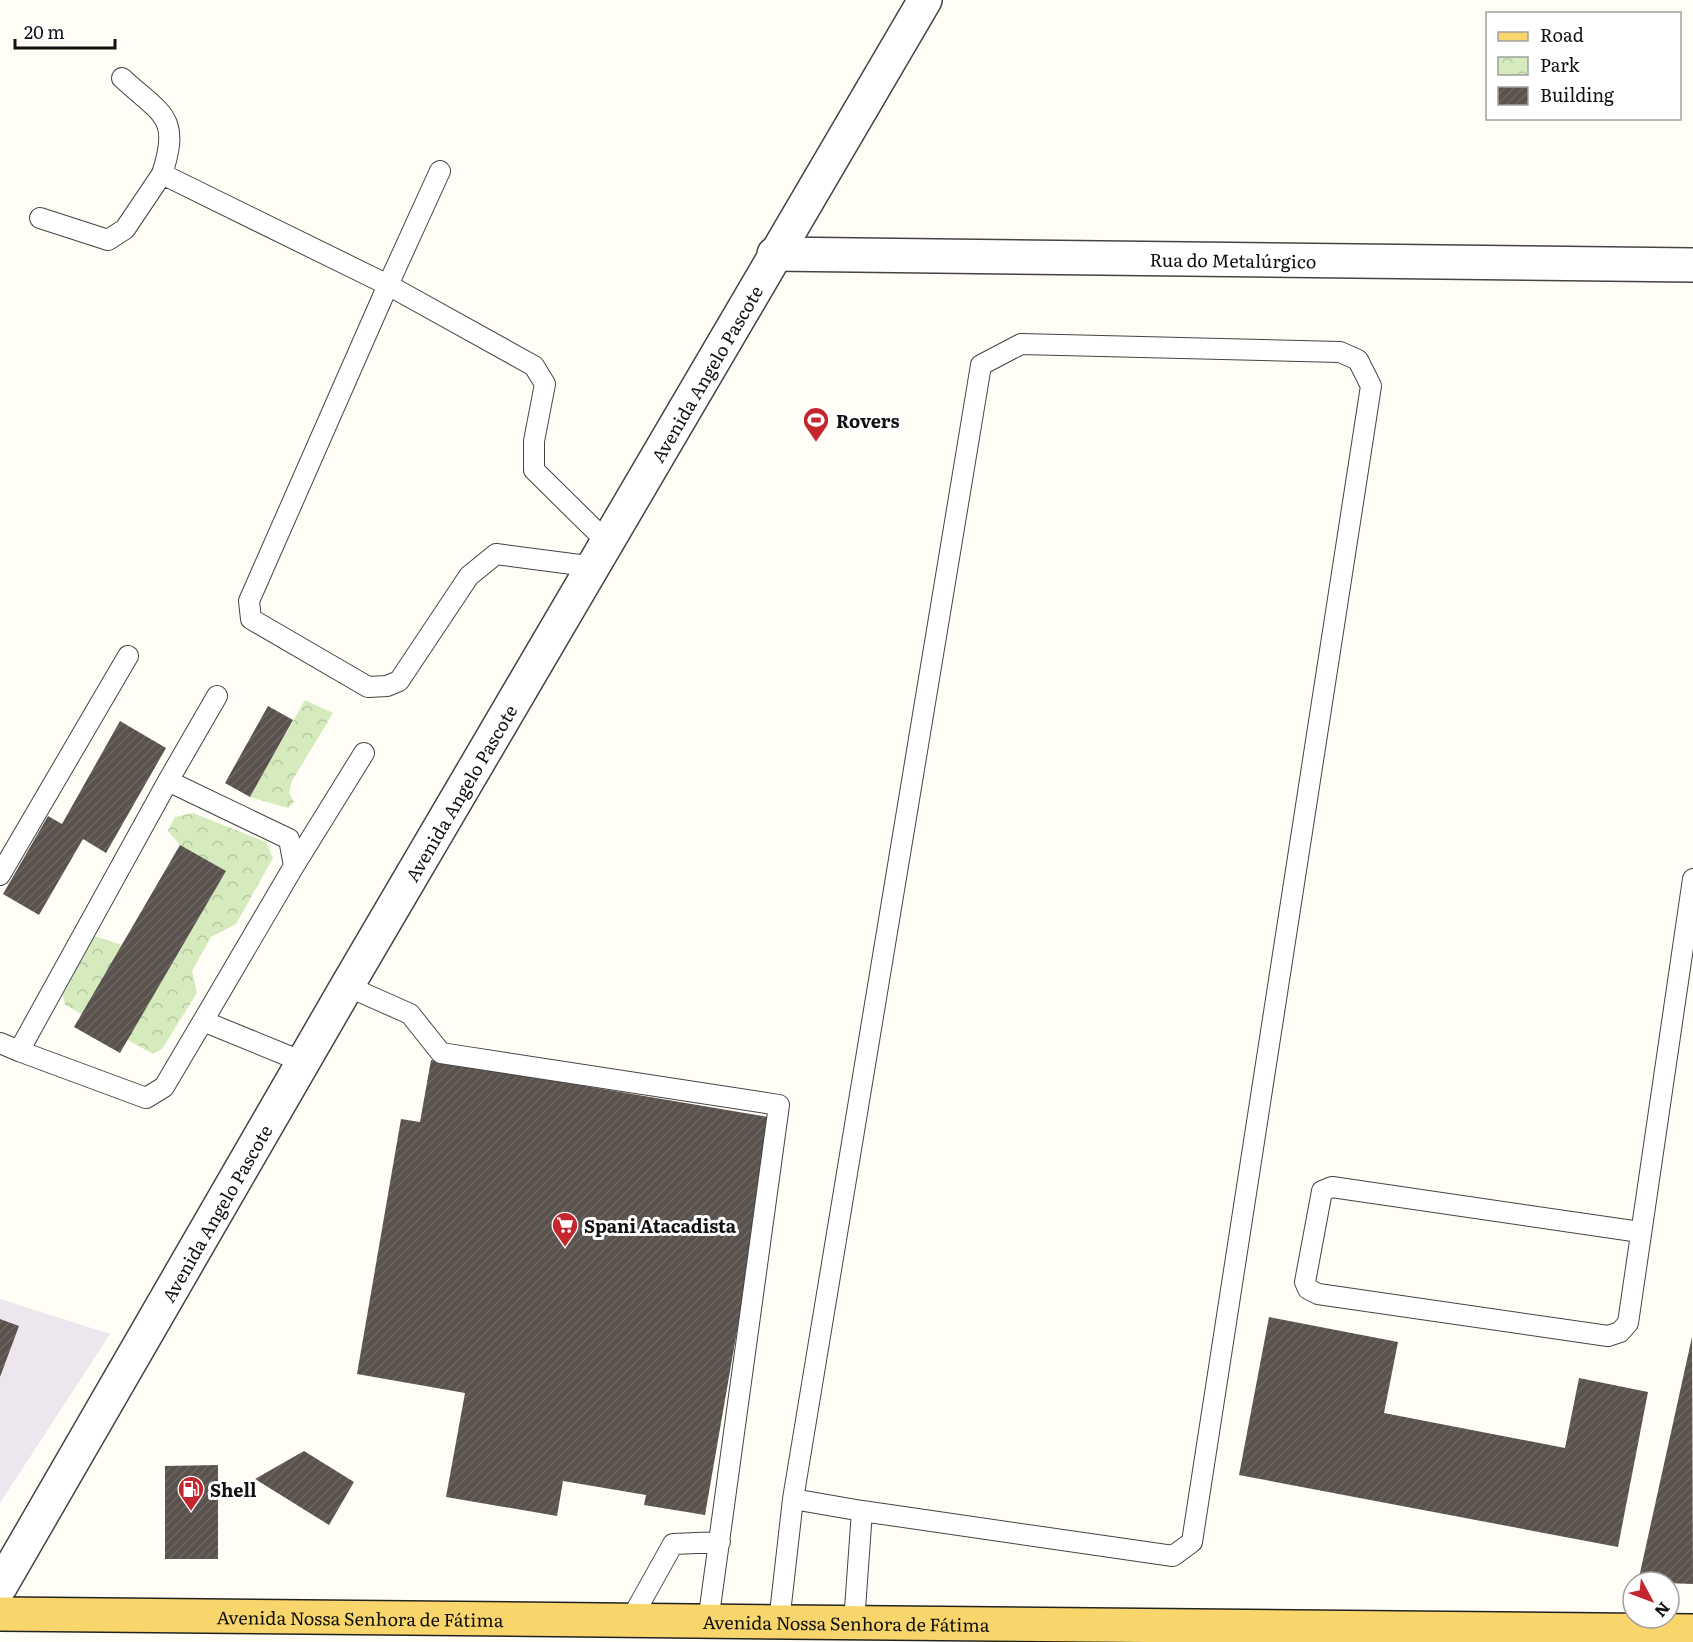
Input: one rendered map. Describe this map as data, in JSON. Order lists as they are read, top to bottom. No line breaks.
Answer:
{"streets":{"main road":["Avenida Nossa Senhora de Fátima"],"street":["Rua do Metalúrgico","Avenida Angelo Pascote"]},"crossings":[["Rua do Metalúrgico","Avenida Angelo Pascote"]],"places":{"sports":["Rovers"],"supermarket":["Spani Atacadista"],"fuel station":["Shell"]},"legend":["Road","Park","Building"],"scale_bar":"20 m","north":"bottom right"}
